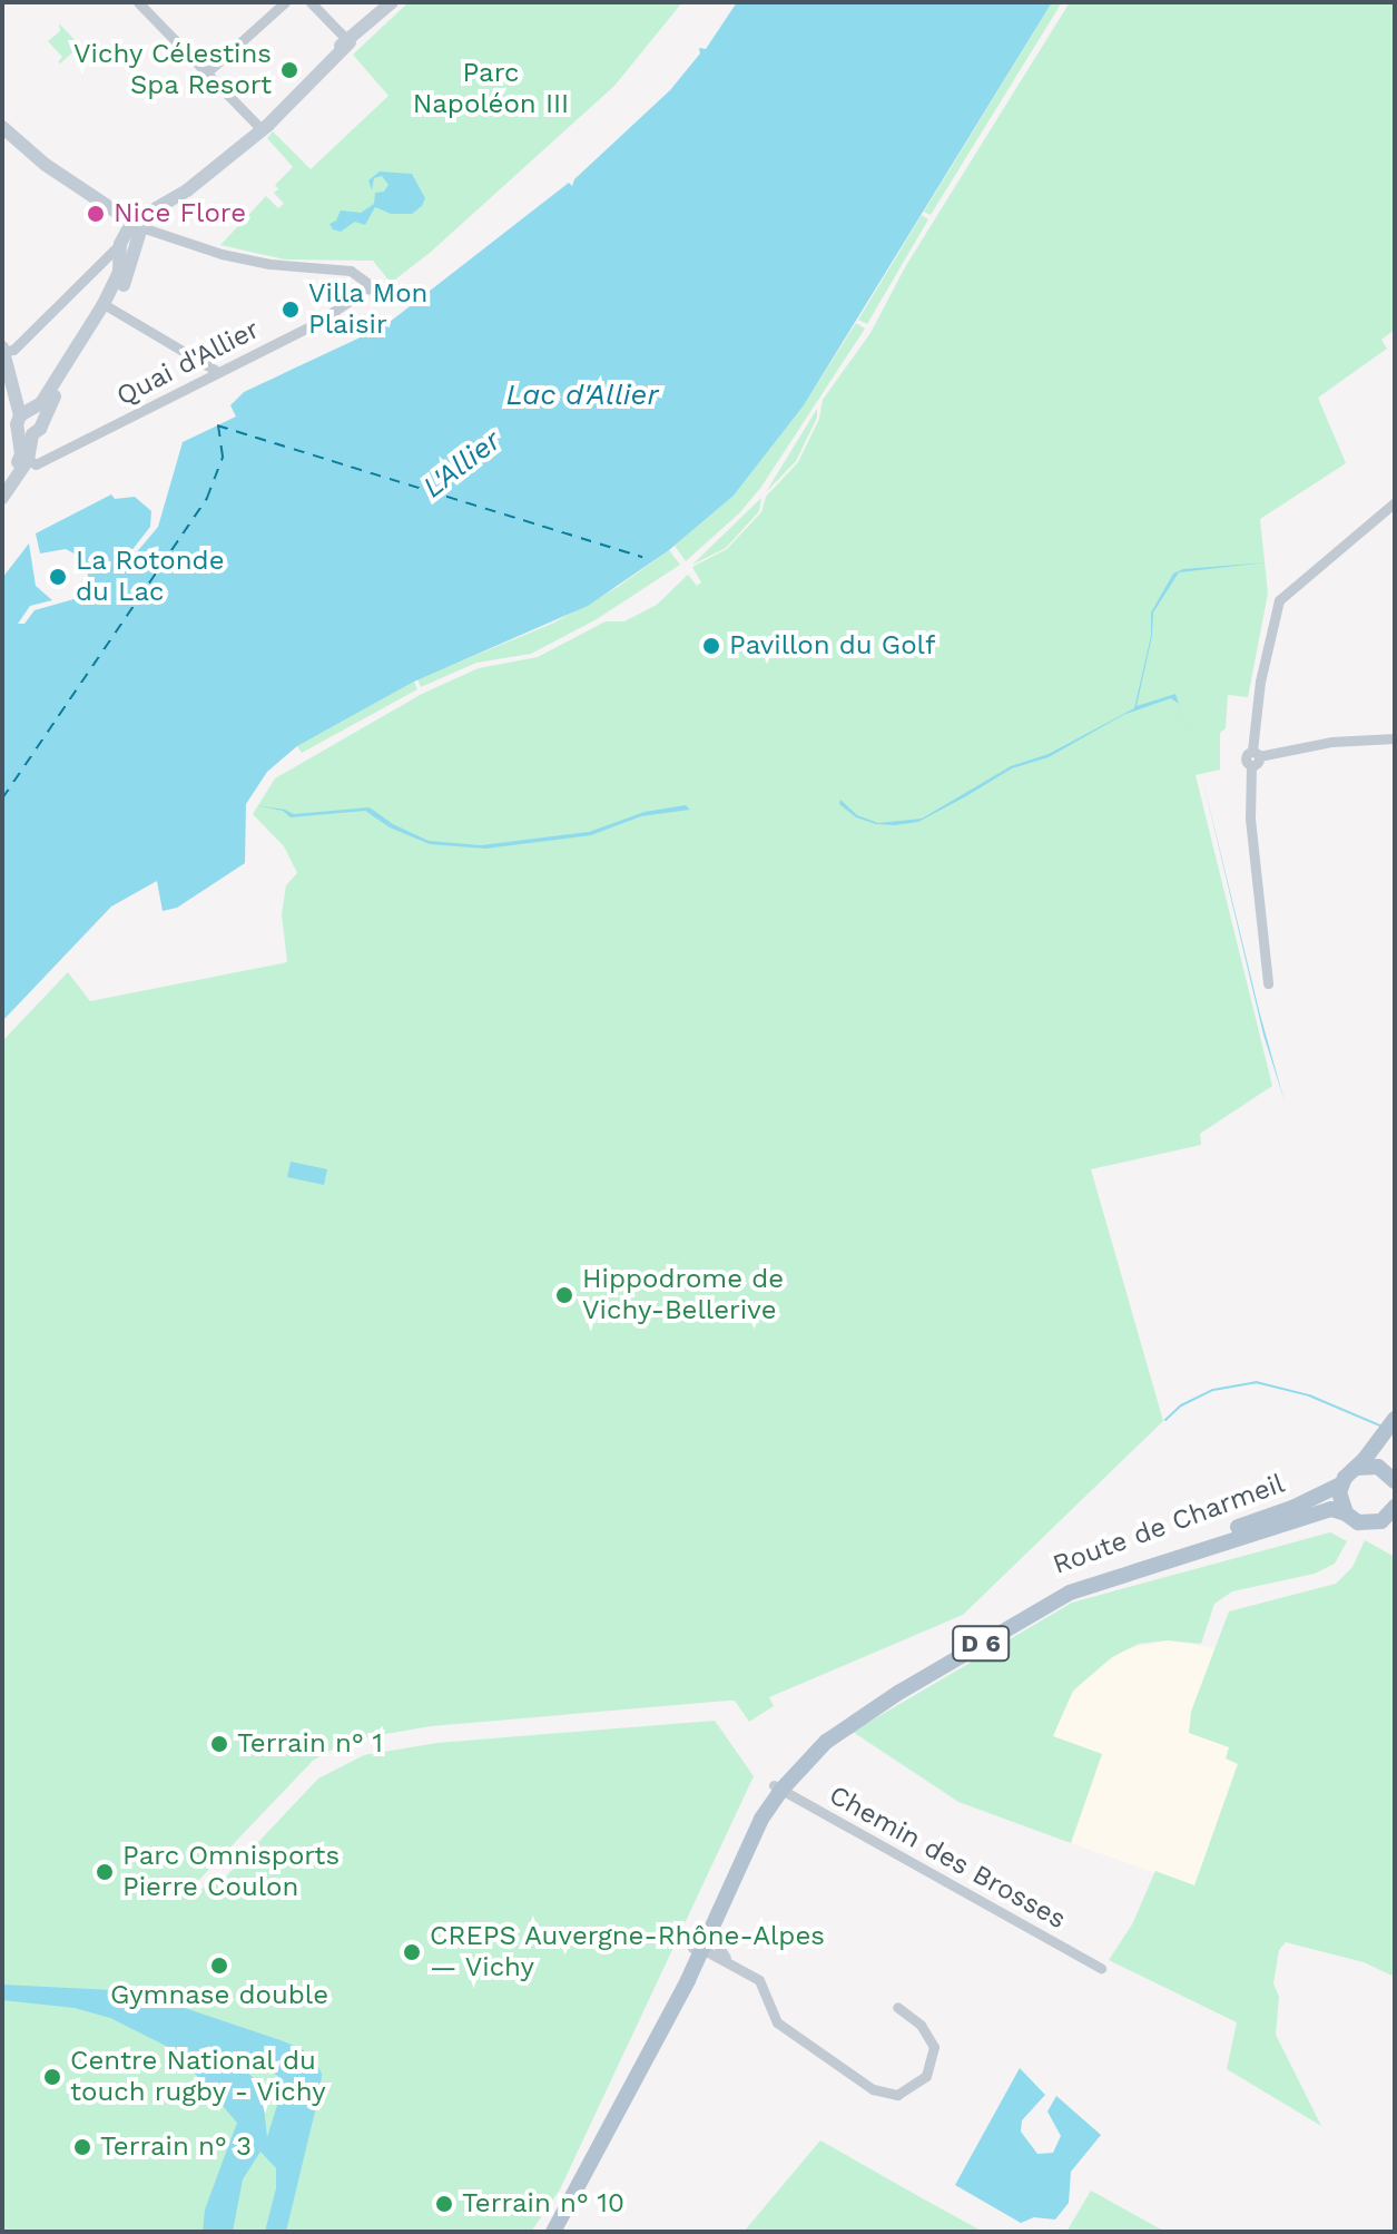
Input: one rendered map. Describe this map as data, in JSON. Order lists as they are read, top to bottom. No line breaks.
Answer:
{"streets":{"main road":["Route de Charmeil","D 6"],"street":["Quai d'Allier","Chemin des Brosses"]},"crossings":[["Route de Charmeil","Chemin des Brosses"]],"water":["Lac d'Allier","L'Allier"],"parks":["Parc Napoléon III"],"places":["Vichy Célestins Spa Resort","Nice Flore","Villa Mon Plaisir","La Rotonde du Lac","Pavillon du Golf","Hippodrome de Vichy-Bellerive","Terrain n° 1","Parc Omnisports Pierre Coulon","CREPS Auvergne-Rhône-Alpes — Vichy","Gymnase double","Centre National du touch rugby - Vichy","Terrain n° 3","Terrain n° 10"]}
